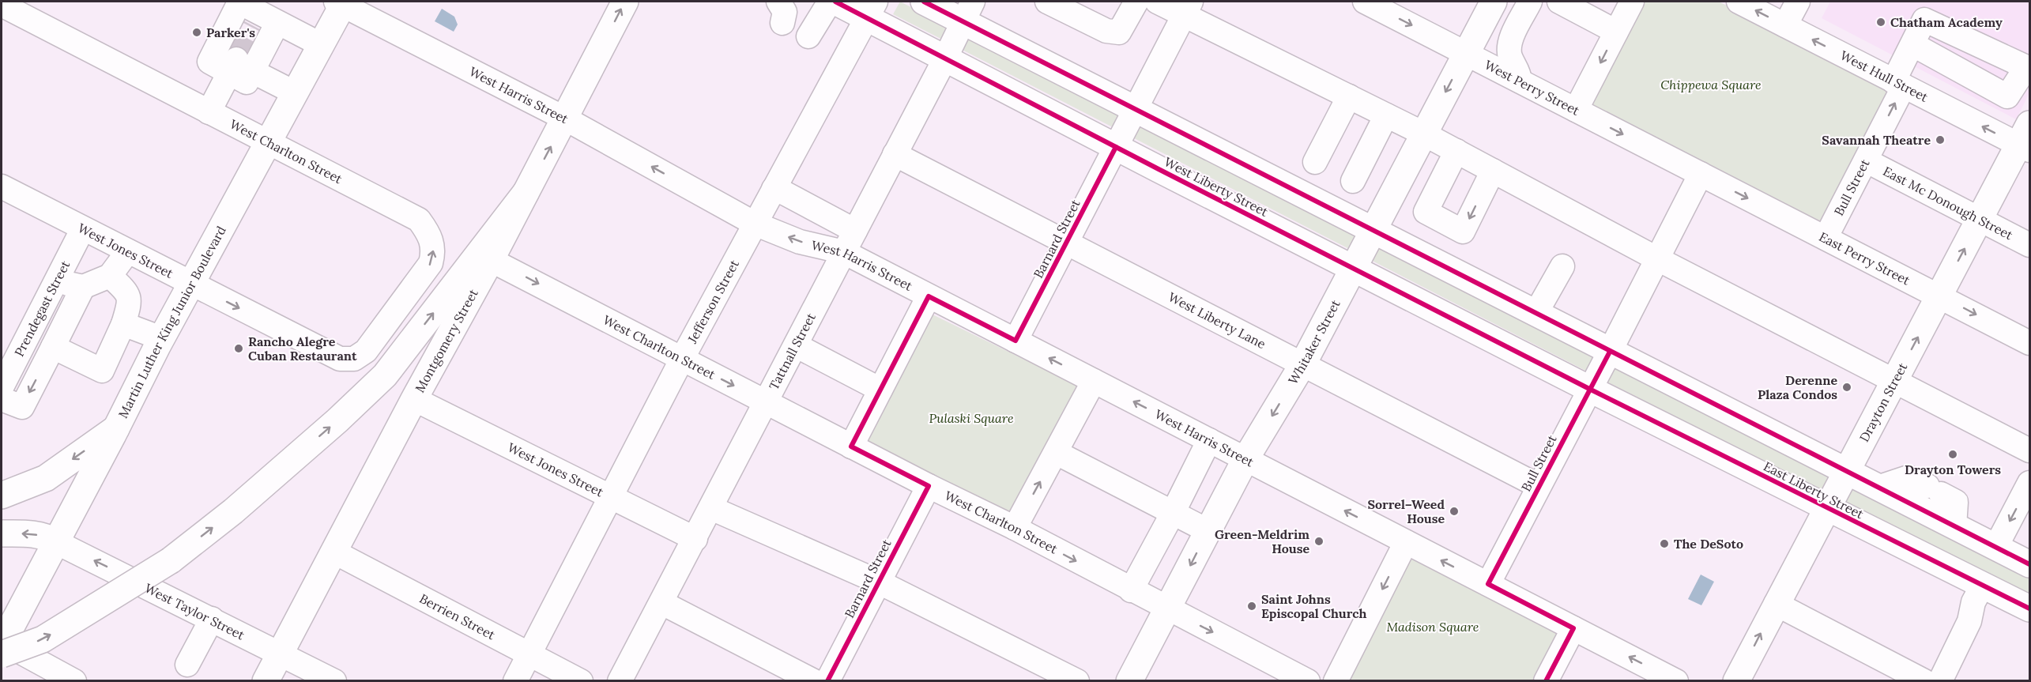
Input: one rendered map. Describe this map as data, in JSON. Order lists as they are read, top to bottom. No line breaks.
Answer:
{"streets":{"main road":["West Liberty Street","Martin Luther King Junior Boulevard","Montgomery Street","Whitaker Street","Drayton Street","East Liberty Street"],"street":["West Hull Street","West Perry Street","West Harris Street","West Charlton Street","Bull Street","East Mc Donough Street","Barnard Street","West Jones Street","East Perry Street","Jefferson Street","Prendegast Street","West Liberty Lane","Tattnall Street","West Taylor Street","Berrien Street"]},"crossings":[["West Hull Street","Bull Street"],["West Hull Street","Drayton Street"],["West Perry Street","Bull Street"],["West Perry Street","East Perry Street"],["West Perry Street","Whitaker Street"],["West Harris Street","Bull Street"],["West Harris Street","Barnard Street"],["West Harris Street","Jefferson Street"],["West Harris Street","Martin Luther King Junior Boulevard"],["West Harris Street","Montgomery Street"],["West Harris Street","Whitaker Street"],["West Harris Street","Tattnall Street"],["West Charlton Street","Barnard Street"],["West Charlton Street","West Jones Street"],["West Charlton Street","Jefferson Street"],["West Charlton Street","Martin Luther King Junior Boulevard"],["West Charlton Street","Montgomery Street"],["West Charlton Street","Whitaker Street"],["West Charlton Street","Tattnall Street"],["West Liberty Street","Bull Street"],["West Liberty Street","Barnard Street"],["West Liberty Street","Jefferson Street"],["West Liberty Street","Whitaker Street"],["West Liberty Street","Tattnall Street"],["West Liberty Street","East Liberty Street"],["Bull Street","East Mc Donough Street"],["Bull Street","East Perry Street"],["Bull Street","West Liberty Lane"],["Bull Street","East Liberty Street"],["East Mc Donough Street","Drayton Street"],["Barnard Street","West Liberty Lane"],["West Jones Street","Jefferson Street"],["West Jones Street","Prendegast Street"],["West Jones Street","Martin Luther King Junior Boulevard"],["West Jones Street","Montgomery Street"],["West Jones Street","Tattnall Street"],["East Perry Street","Drayton Street"],["Jefferson Street","Berrien Street"],["West Liberty Lane","Whitaker Street"],["West Liberty Lane","Tattnall Street"],["Martin Luther King Junior Boulevard","West Taylor Street"],["Montgomery Street","West Taylor Street"],["Montgomery Street","Berrien Street"],["Drayton Street","East Liberty Street"]],"one_way":["West Hull Street","West Harris Street","Whitaker Street","Drayton Street"],"parks":["Chippewa Square","Pulaski Square","Madison Square"],"places":["Chatham Academy","Parker's","Savannah Theatre","Rancho Alegre Cuban Restaurant","Derenne Plaza Condos","Drayton Towers","Sorrel–Weed House","Green-Meldrim House","The DeSoto","Saint Johns Episcopal Church"]}
